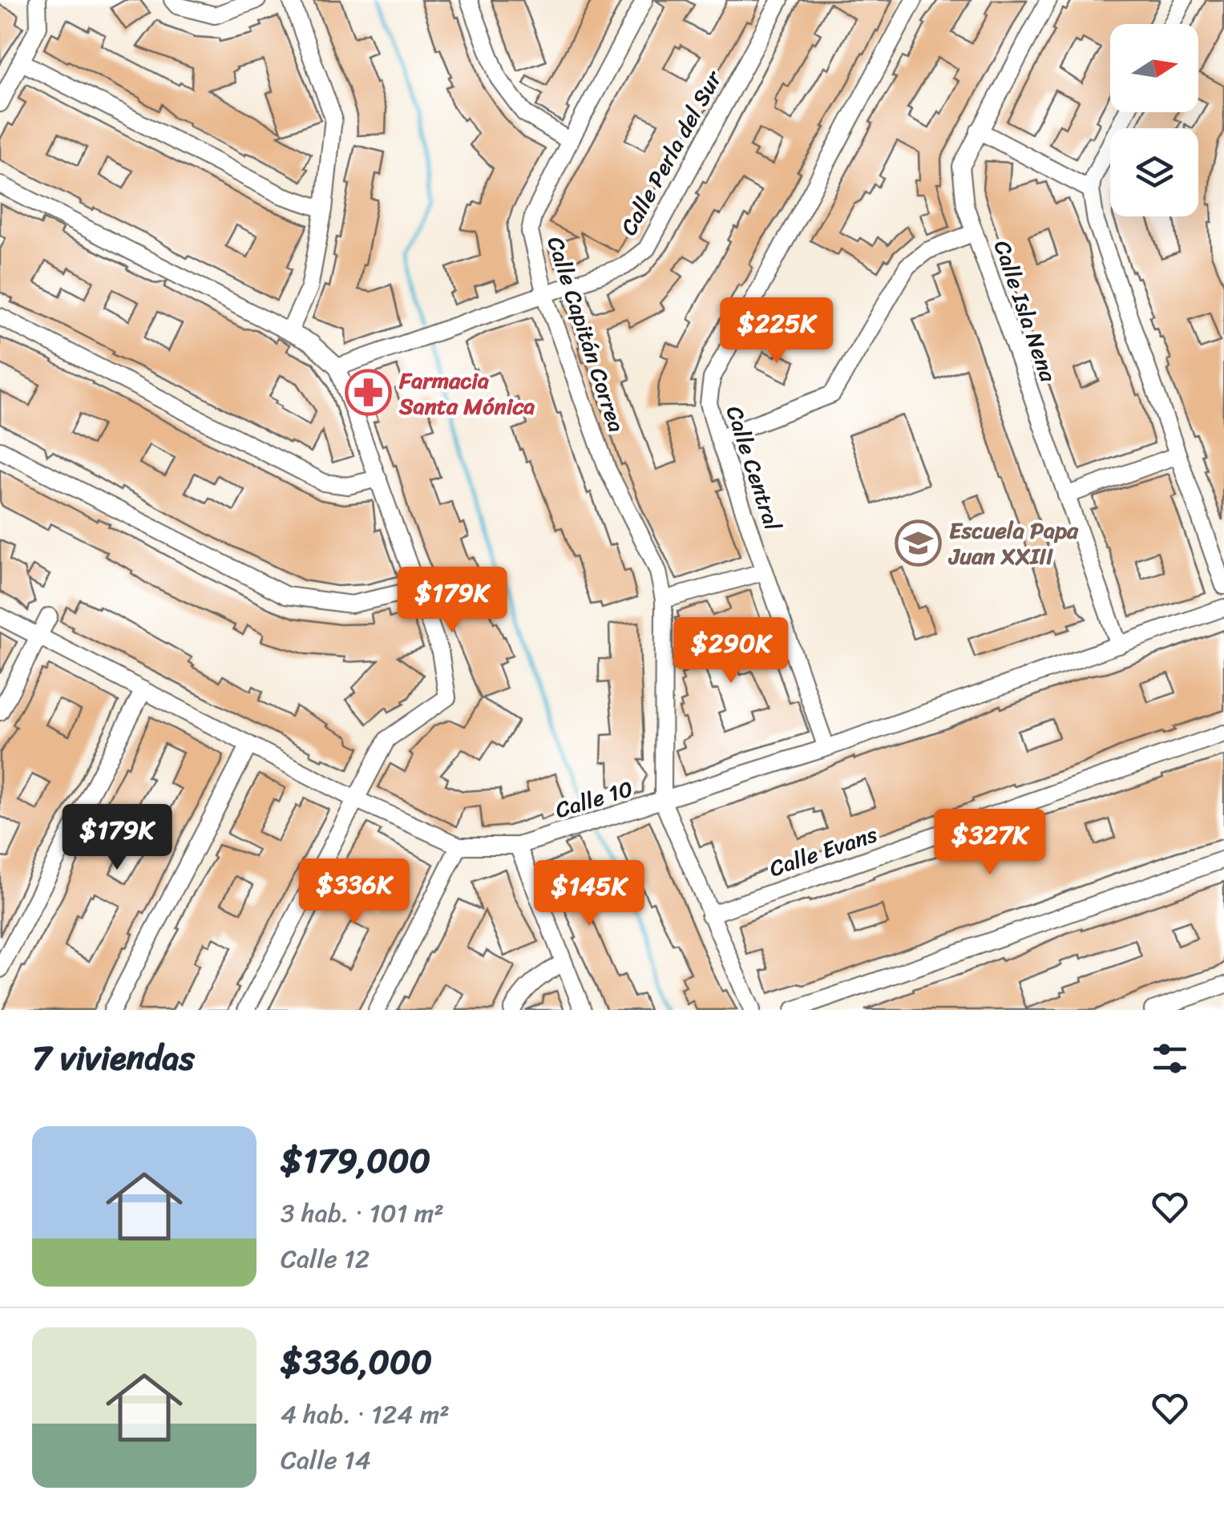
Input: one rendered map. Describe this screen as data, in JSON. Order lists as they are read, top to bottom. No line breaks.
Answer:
{"streets":{"street":["Calle Perla del Sur","Calle Isla Nena","Calle Capitán Correa","Calle Central","Calle 10","Calle Evans"]},"crossings":[["Calle Perla del Sur","Calle Capitán Correa"],["Calle Isla Nena","Calle 10"],["Calle Capitán Correa","Calle 10"],["Calle Central","Calle 10"]],"places":{"pharmacy":["Farmacia Santa Mónica"],"school or university":["Escuela Papa Juan XXIII"]},"north":"right","page":{"price":["$225K","$179K","$290K","$179K","$327K","$336K","$145K"],"heading":"7 viviendas","list":[{"name":"$179,000","note":"3 hab. · 101 m² · Calle 12"},{"name":"$336,000","note":"4 hab. · 124 m² · Calle 14"}]}}
